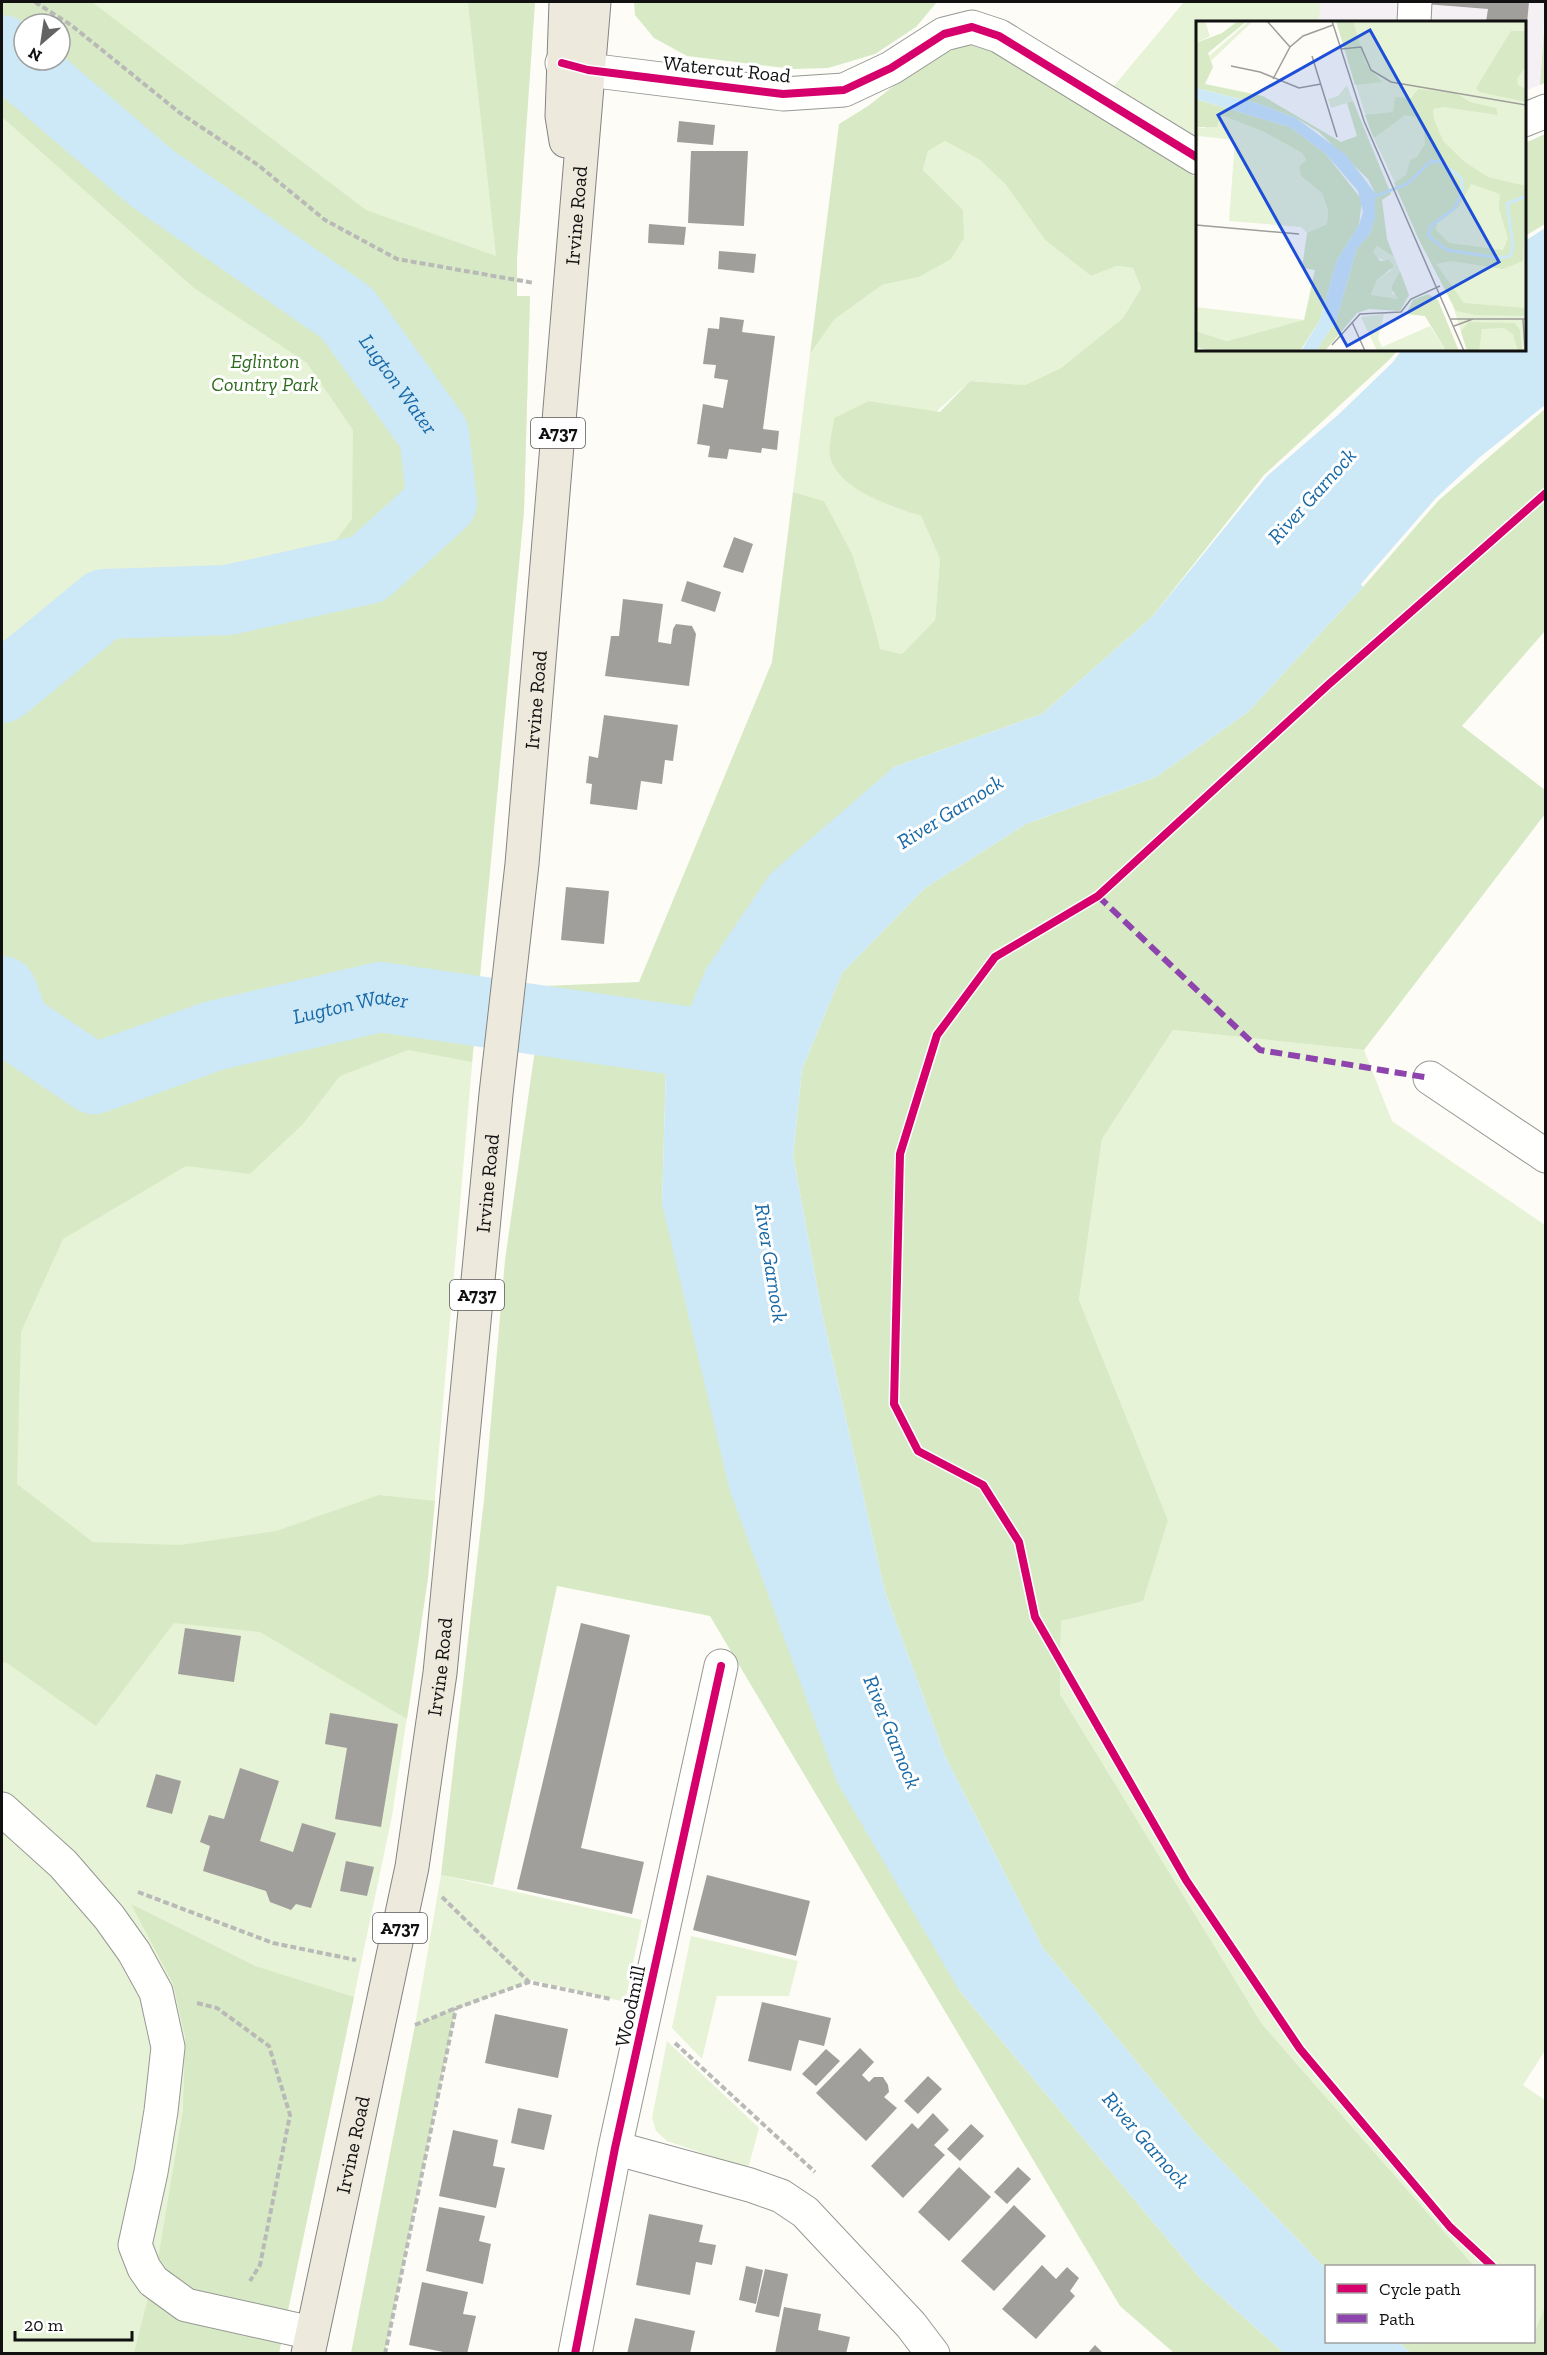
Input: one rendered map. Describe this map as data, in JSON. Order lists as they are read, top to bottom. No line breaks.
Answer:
{"streets":{"main road":["Irvine Road","A737"],"street":["Watercut Road","Woodmill"]},"crossings":[["Watercut Road","Irvine Road"]],"water":["Lugton Water","River Garnock"],"parks":["Eglinton Country Park"],"legend":["Cycle path","Path"],"scale_bar":"20 m","north":"bottom left"}
